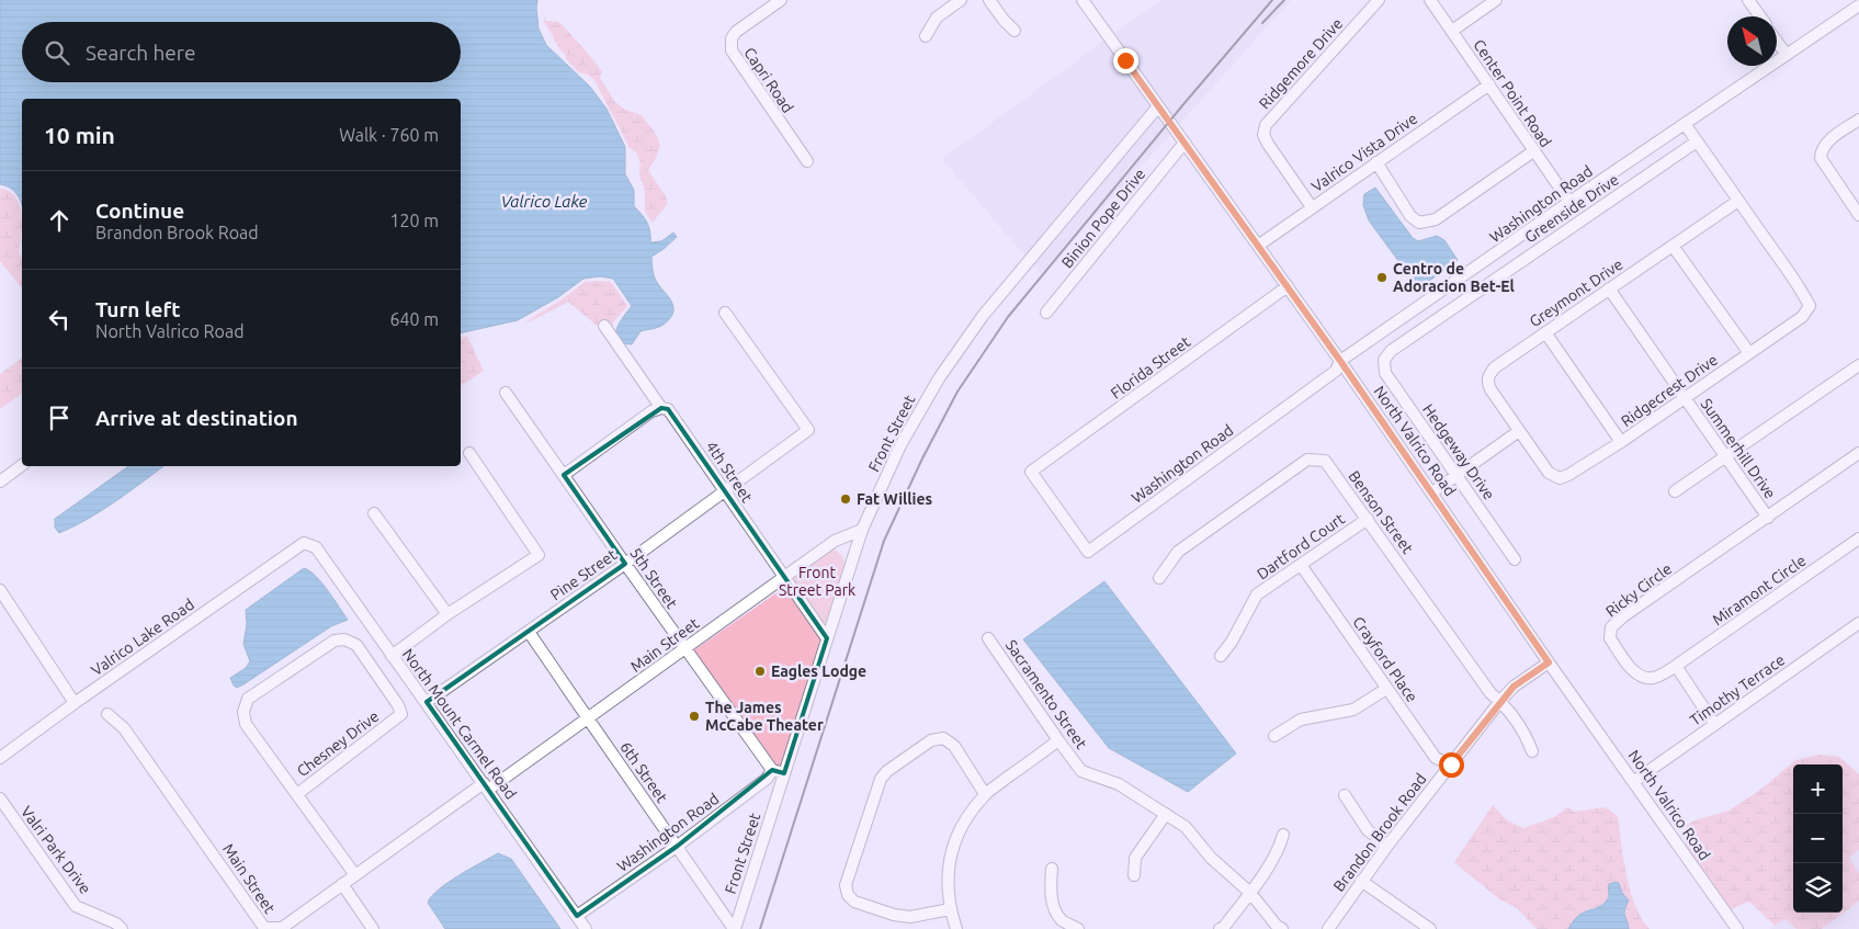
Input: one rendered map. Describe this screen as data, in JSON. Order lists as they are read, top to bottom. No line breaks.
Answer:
{"streets":{"street":["Ridgemore Drive","Capri Road","Center Point Road","Valrico Vista Drive","Washington Road","Greenside Drive","Binion Pope Drive","Greymont Drive","Florida Street","Ridgecrest Drive","Front Street","North Valrico Road","Summerhill Drive","Hedgeway Drive","4th Street","Benson Street","Dartford Court","Pine Street","5th Street","Ricky Circle","Miramont Circle","Valrico Lake Road","Main Street","Crayford Place","Timothy Terrace","Sacramento Street","North Mount Carmel Road","Chesney Drive","6th Street","Brandon Brook Road","Valri Park Drive"]},"crossings":[["Ridgemore Drive","Valrico Vista Drive"],["Center Point Road","Valrico Vista Drive"],["Center Point Road","Washington Road"],["Valrico Vista Drive","North Valrico Road"],["Washington Road","Florida Street"],["Washington Road","North Valrico Road"],["Washington Road","5th Street"],["Washington Road","North Mount Carmel Road"],["Washington Road","6th Street"],["Greenside Drive","Hedgeway Drive"],["Binion Pope Drive","North Valrico Road"],["Greymont Drive","Ridgecrest Drive"],["Greymont Drive","Summerhill Drive"],["Florida Street","North Valrico Road"],["Ridgecrest Drive","Summerhill Drive"],["Front Street","North Valrico Road"],["Front Street","4th Street"],["Front Street","Main Street"],["Front Street","6th Street"],["North Valrico Road","Timothy Terrace"],["North Valrico Road","Brandon Brook Road"],["Summerhill Drive","Ricky Circle"],["4th Street","Pine Street"],["4th Street","Main Street"],["Benson Street","Dartford Court"],["Benson Street","Brandon Brook Road"],["Dartford Court","Crayford Place"],["Pine Street","5th Street"],["Pine Street","North Mount Carmel Road"],["Pine Street","6th Street"],["5th Street","Main Street"],["Ricky Circle","Miramont Circle"],["Valrico Lake Road","North Mount Carmel Road"],["Main Street","North Mount Carmel Road"],["Main Street","Chesney Drive"],["Main Street","6th Street"],["Crayford Place","Brandon Brook Road"]],"water":["Valrico Lake"],"parks":["Front Street Park"],"places":["Centro de Adoracion Bet-El","Fat Willies","Eagles Lodge","The James McCabe Theater"],"north":"top left","page":{"search":"Search here","heading":["10 min","Walk · 760 m"],"list":[["Continue","Brandon Brook Road","120 m"],["Turn left","North Valrico Road","640 m"],"Arrive at destination"],"map_buttons":["+","−"]}}
